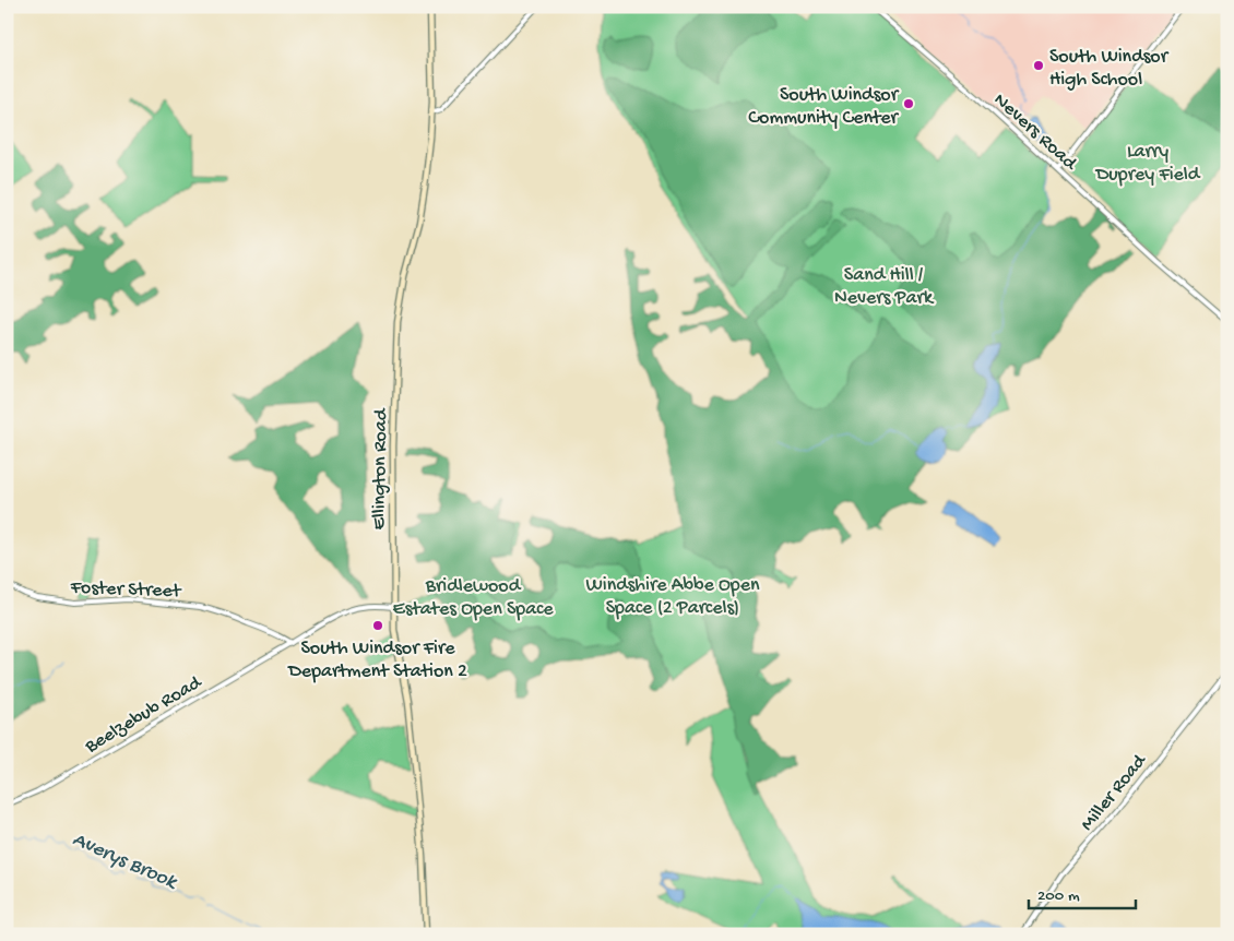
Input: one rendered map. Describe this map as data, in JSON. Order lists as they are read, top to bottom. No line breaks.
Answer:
{"streets":{"main road":["Ellington Road"],"street":["Nevers Road","Foster Street","Beelzebub Road","Miller Road"]},"crossings":[["Foster Street","Beelzebub Road"]],"water":["Averys Brook"],"parks":["Larry Duprey Field","Sand Hill / Nevers Park","Windshire Abbe Open Space (2 Parcels)","Bridlewood Estates Open Space"],"places":["South Windsor High School","South Windsor Community Center","South Windsor Fire Department Station 2"],"scale_bar":"200 m"}
